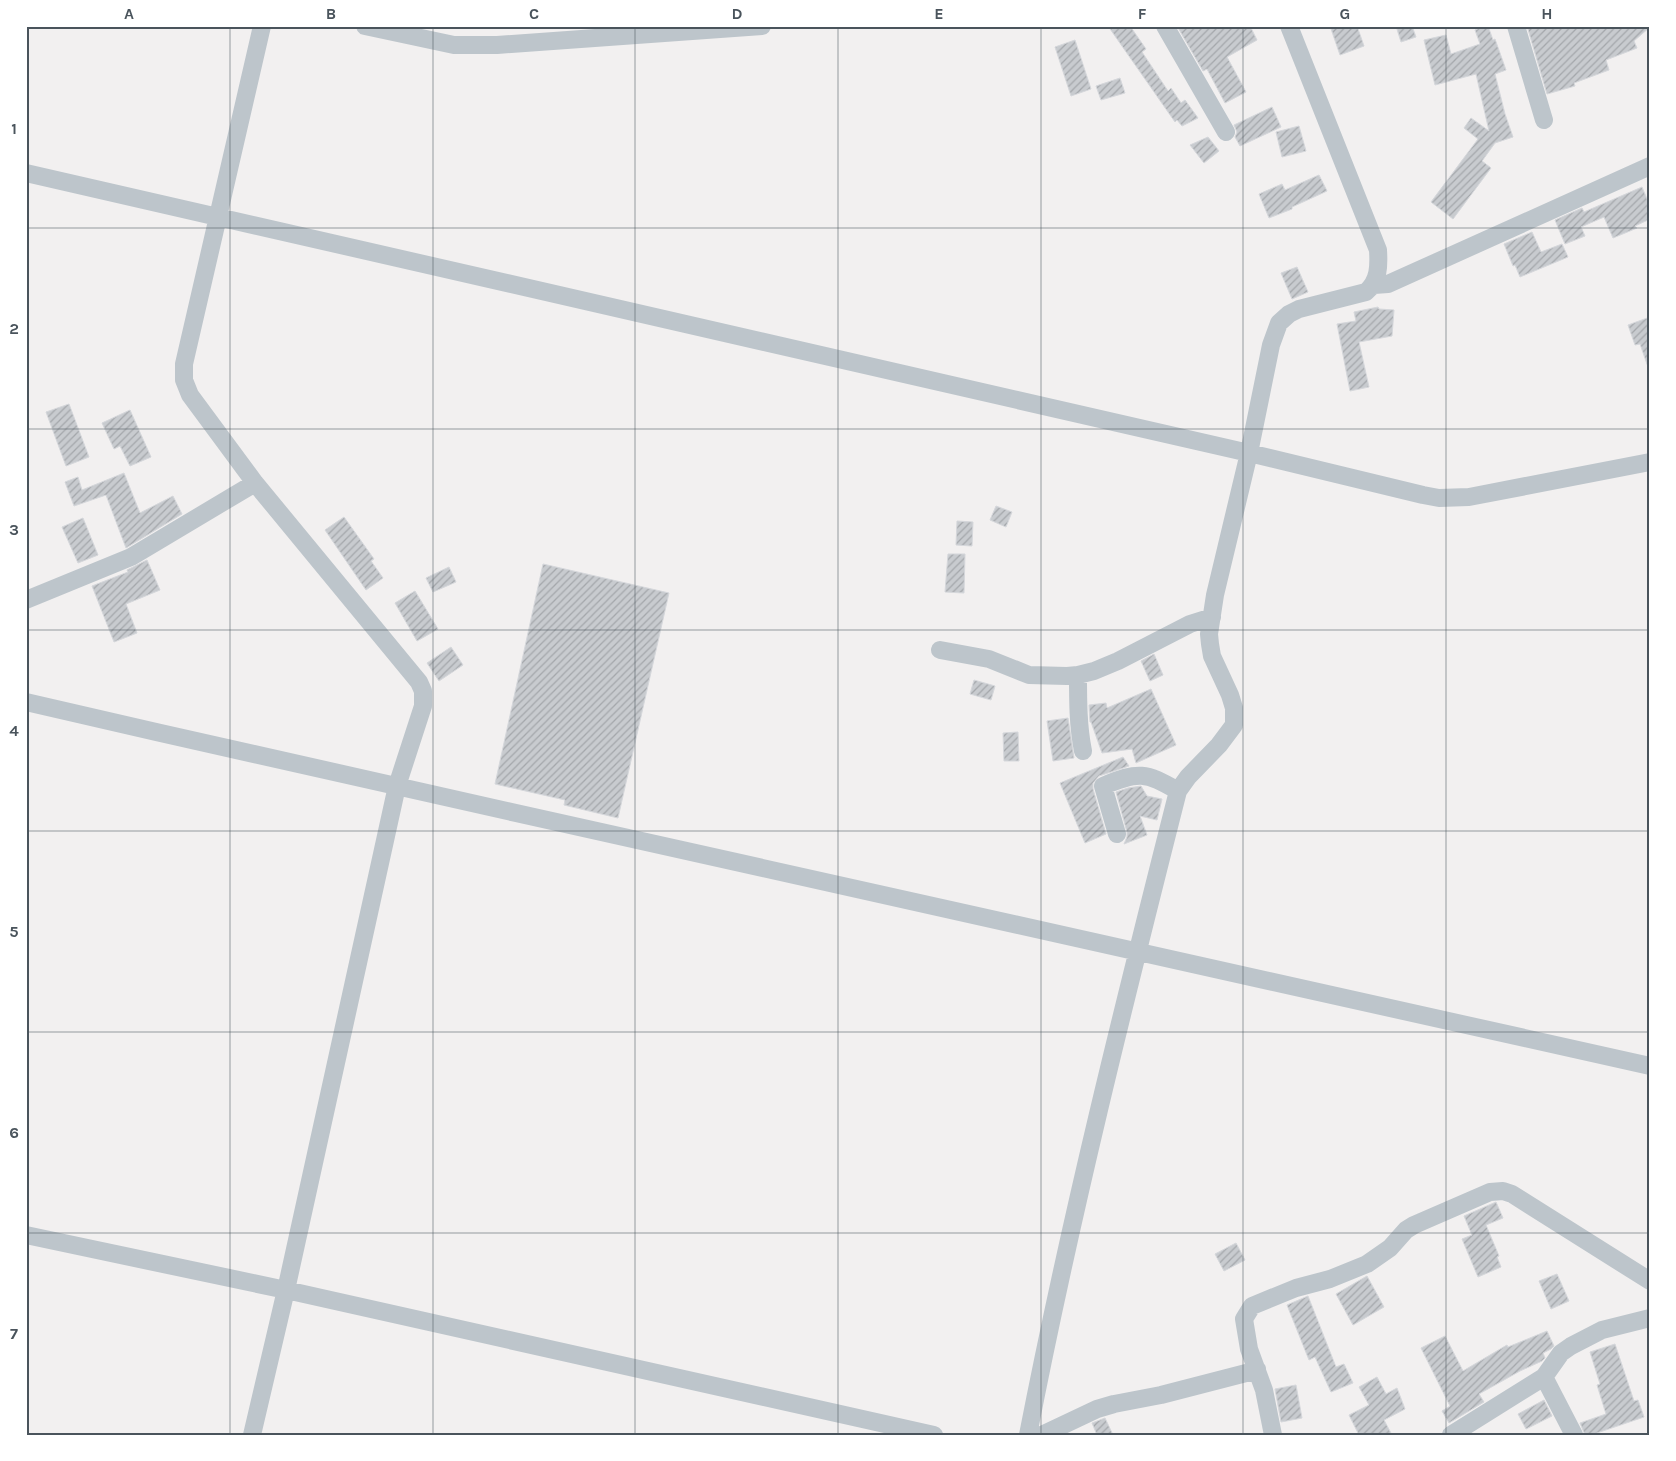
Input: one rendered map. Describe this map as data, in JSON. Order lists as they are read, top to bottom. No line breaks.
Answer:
{"grid":{"columns":["A","B","C","D","E","F","G","H"],"rows":["1","2","3","4","5","6","7"]}}
